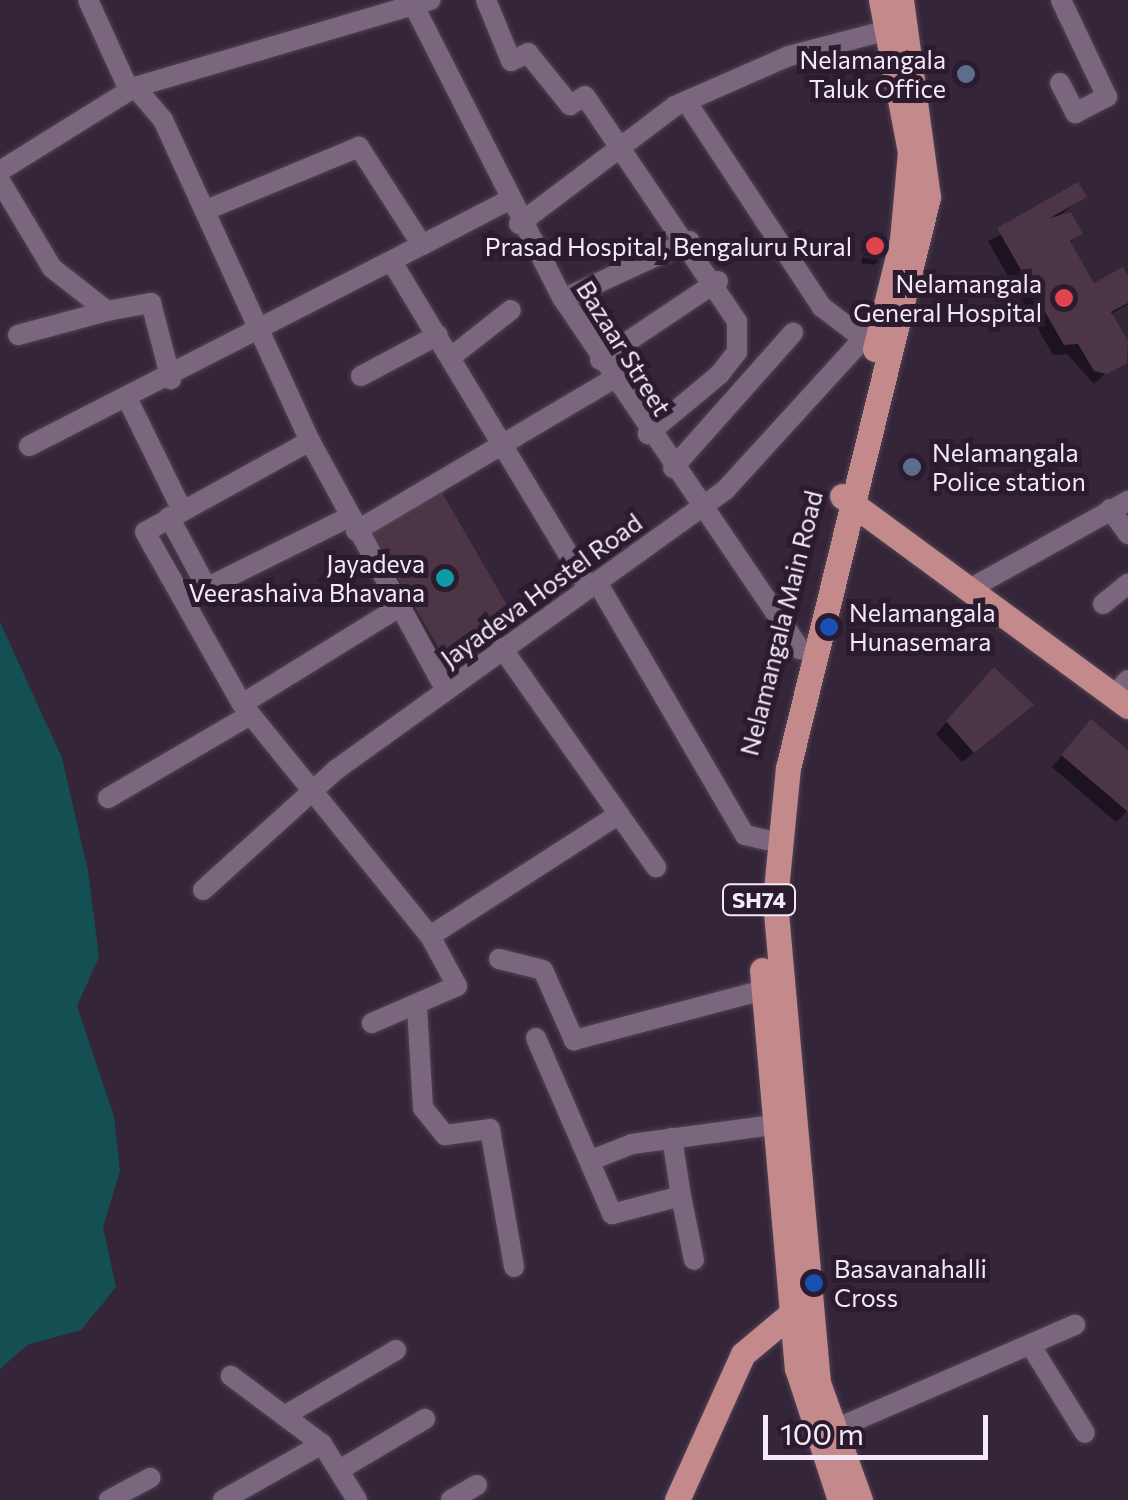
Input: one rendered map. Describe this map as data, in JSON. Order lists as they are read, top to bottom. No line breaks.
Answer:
{"streets":{"main road":["Nelamangala Main Road","SH74"],"street":["Bazaar Street","Jayadeva Hostel Road"]},"crossings":[["Bazaar Street","Jayadeva Hostel Road"],["Bazaar Street","Nelamangala Main Road"],["Jayadeva Hostel Road","Nelamangala Main Road"],["Nelamangala Main Road","SH74"]],"places":["Nelamangala Taluk Office","Prasad Hospital, Bengaluru Rural","Nelamangala General Hospital","Nelamangala Police station","Jayadeva Veerashaiva Bhavana","Nelamangala Hunasemara","Basavanahalli Cross"],"scale_bar":"100 m"}
